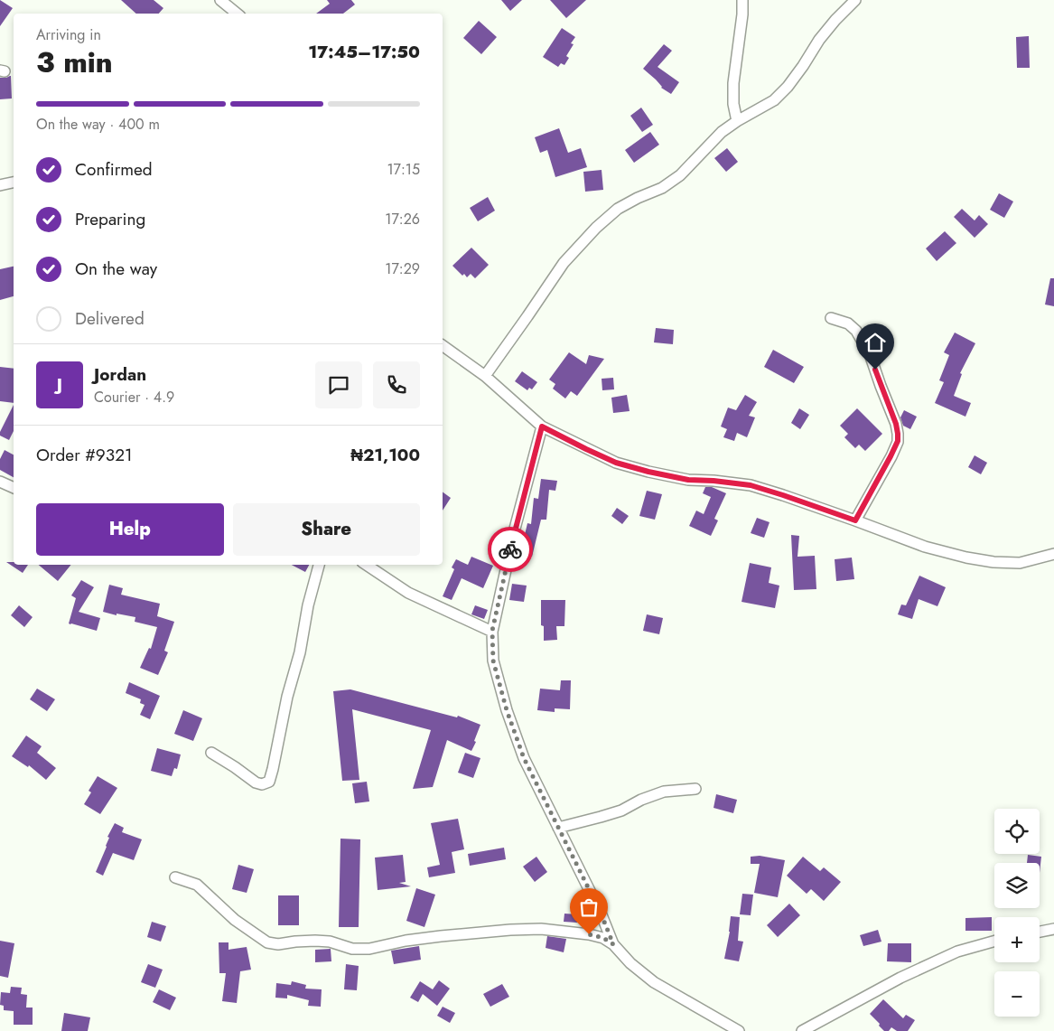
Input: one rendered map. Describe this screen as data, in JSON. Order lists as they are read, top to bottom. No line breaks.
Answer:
{"page":{"heading":["3 min","Arriving in","17:45–17:50"],"panel":["Jordan","Courier · 4.9","Order #9321","₦21,100"],"bar":"On the way · 400 m","list":[["Confirmed","17:15"],["Preparing","17:26"],["On the way","17:29"],"Delivered"],"round":"J","buttons":["Help","Share"],"map_buttons":["+","−"]}}
